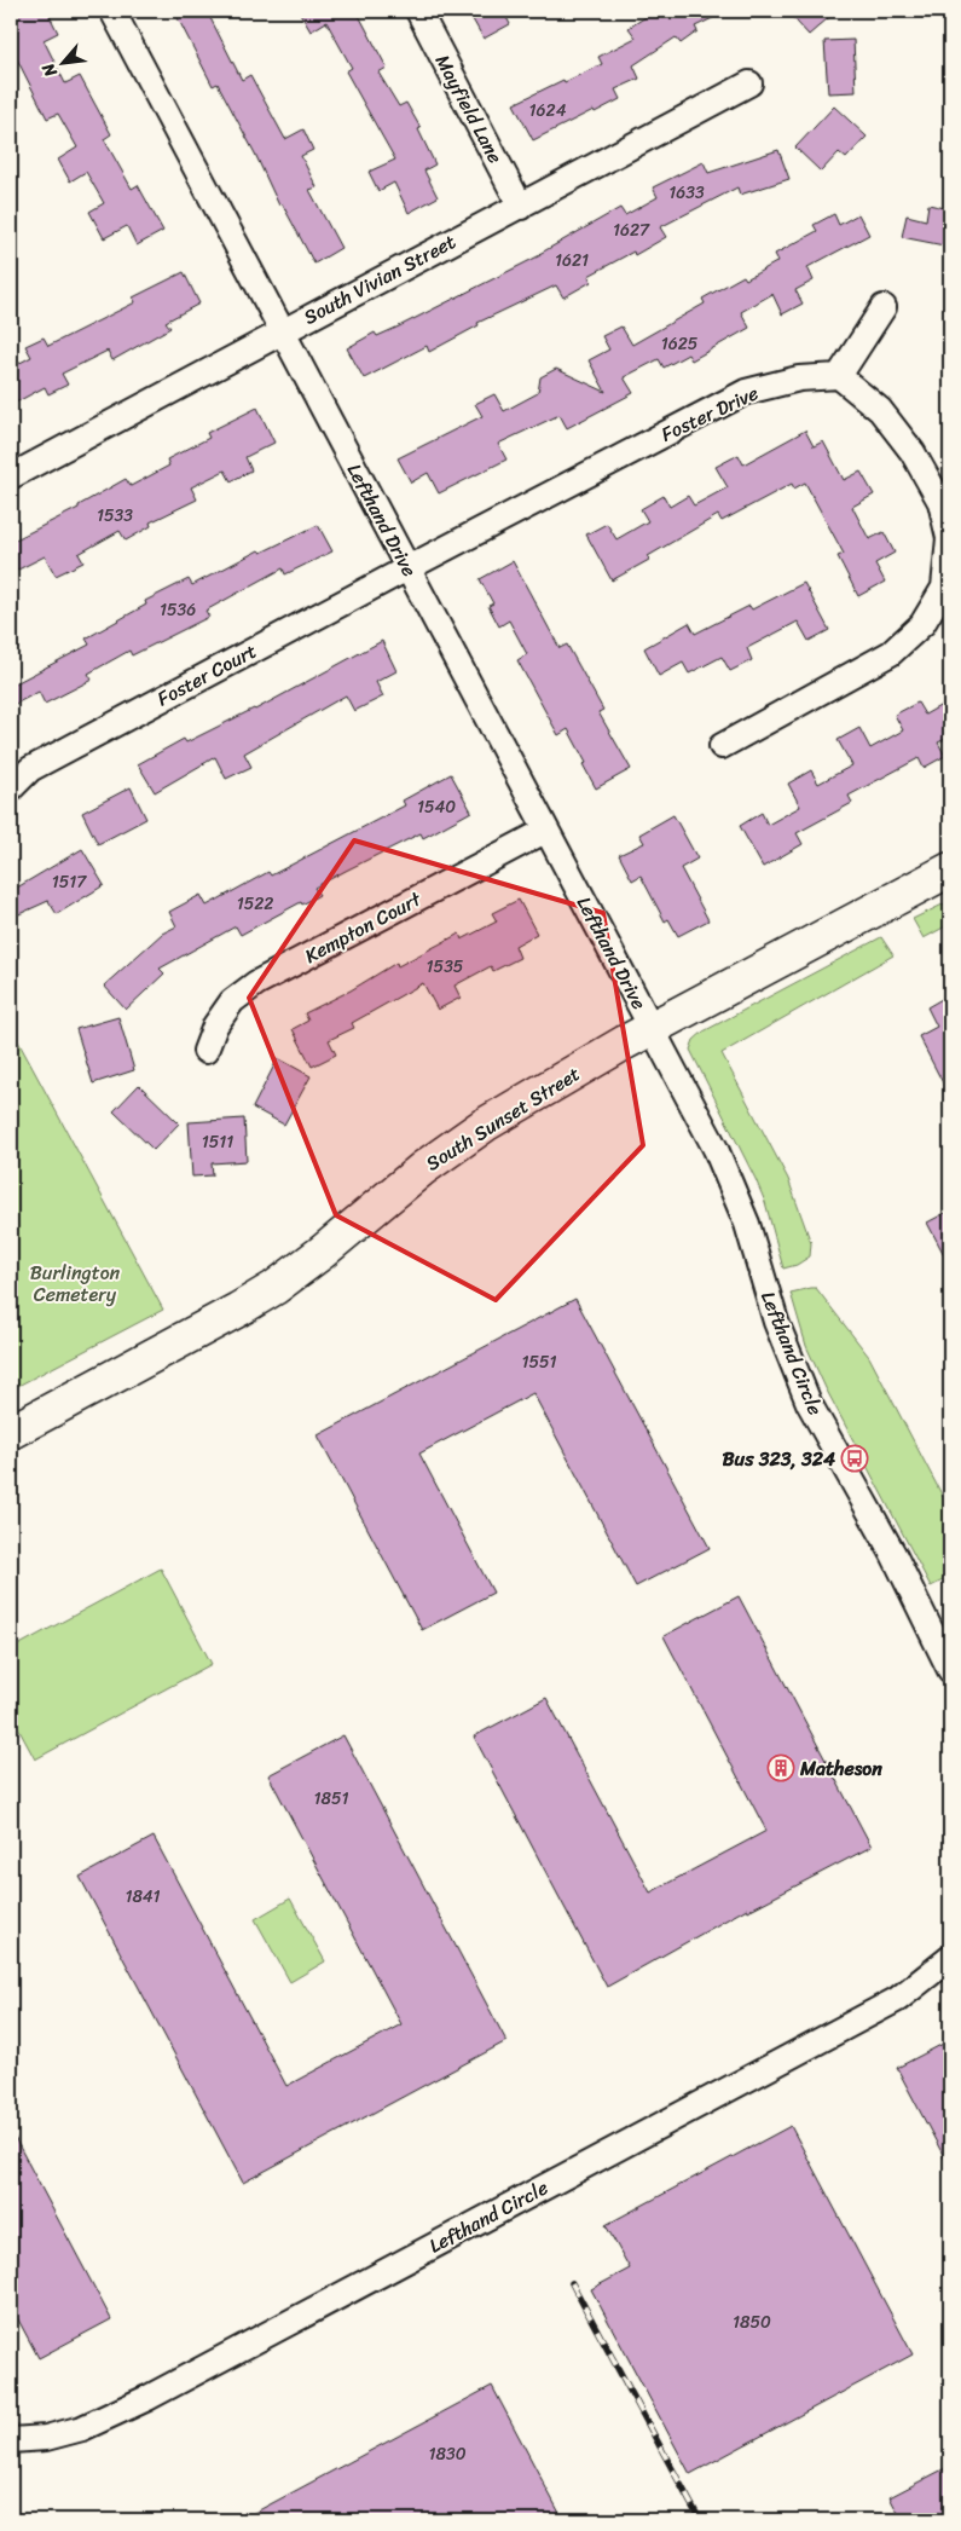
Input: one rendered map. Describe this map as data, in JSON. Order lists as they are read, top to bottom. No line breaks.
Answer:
{"streets":{"street":["Mayfield Lane","South Vivian Street","Foster Drive","Lefthand Drive","Foster Court","Kempton Court","South Sunset Street","Lefthand Circle"]},"crossings":[["Mayfield Lane","South Vivian Street"],["South Vivian Street","Lefthand Drive"],["Foster Drive","Lefthand Drive"],["Foster Drive","Foster Court"],["Lefthand Drive","Foster Court"],["Lefthand Drive","Kempton Court"],["Lefthand Drive","South Sunset Street"],["Lefthand Drive","Lefthand Circle"],["South Sunset Street","Lefthand Circle"]],"parks":["Burlington Cemetery"],"places":{"bus stop":["Bus 323, 324"],"building":["Matheson"]},"house_numbers":["1624","1633","1627","1621","1625","1533","1536","1540","1517","1522","1535","1511","1551","1851","1841","1850","1830"],"north":"bottom left"}
